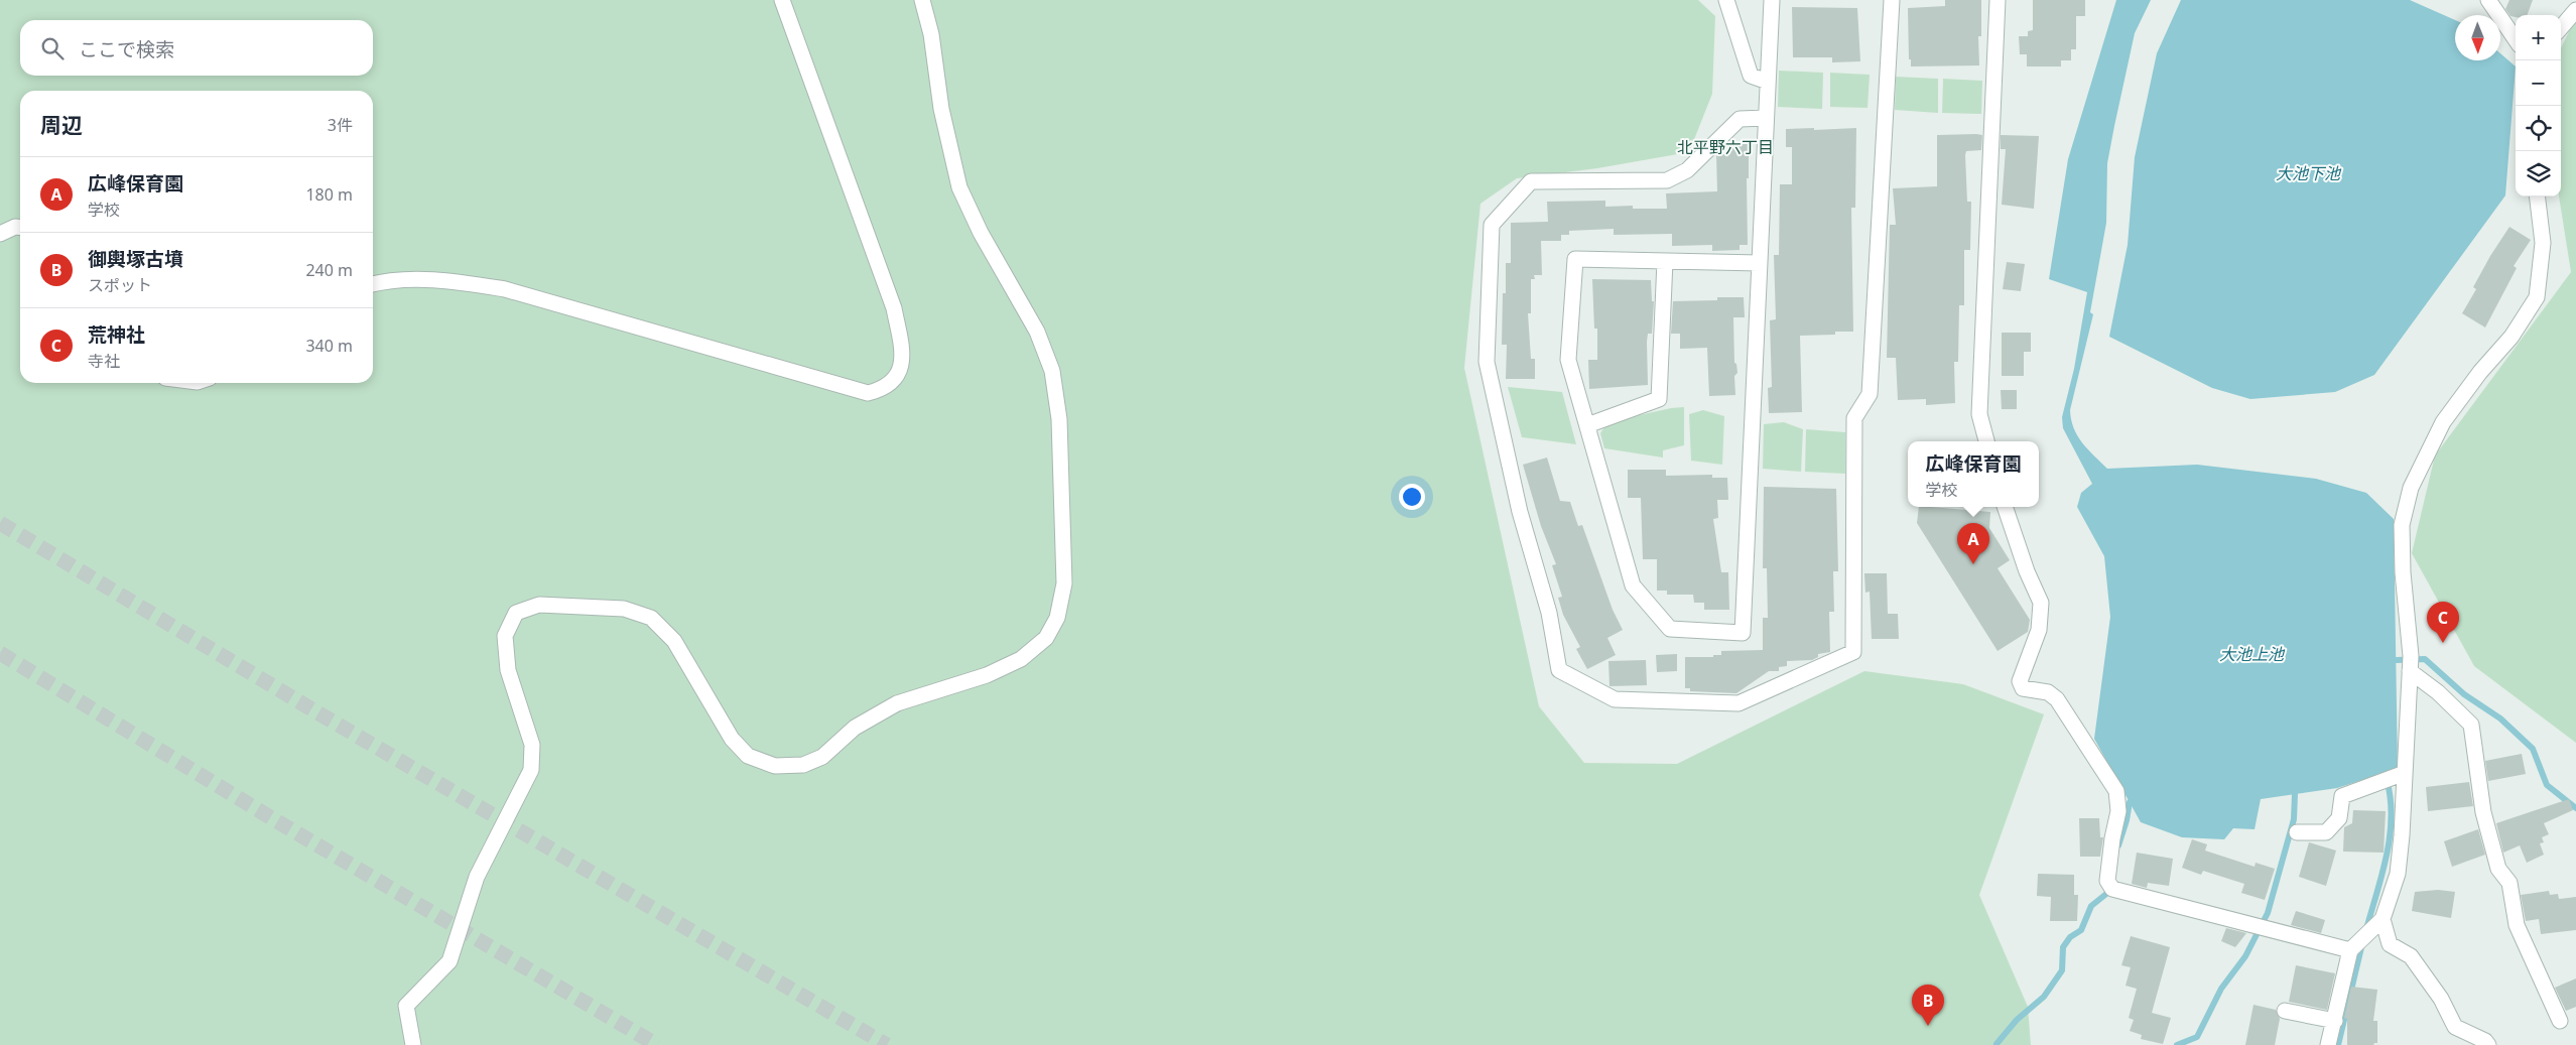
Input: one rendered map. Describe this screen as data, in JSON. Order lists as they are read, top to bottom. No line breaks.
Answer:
{"districts":["北平野六丁目"],"water":["大池下池","大池上池"],"north":"bottom","page":{"map_buttons":["+","−"],"search":"ここで検索","heading":["周辺","3件"],"list":[{"mark":"A","name":"広峰保育園","note":"学校","value":"180 m"},{"mark":"B","name":"御輿塚古墳","note":"スポット","value":"240 m"},{"mark":"C","name":"荒神社","note":"寺社","value":"340 m"}],"popup":["広峰保育園","学校"],"pins":["A","C","B"]}}
